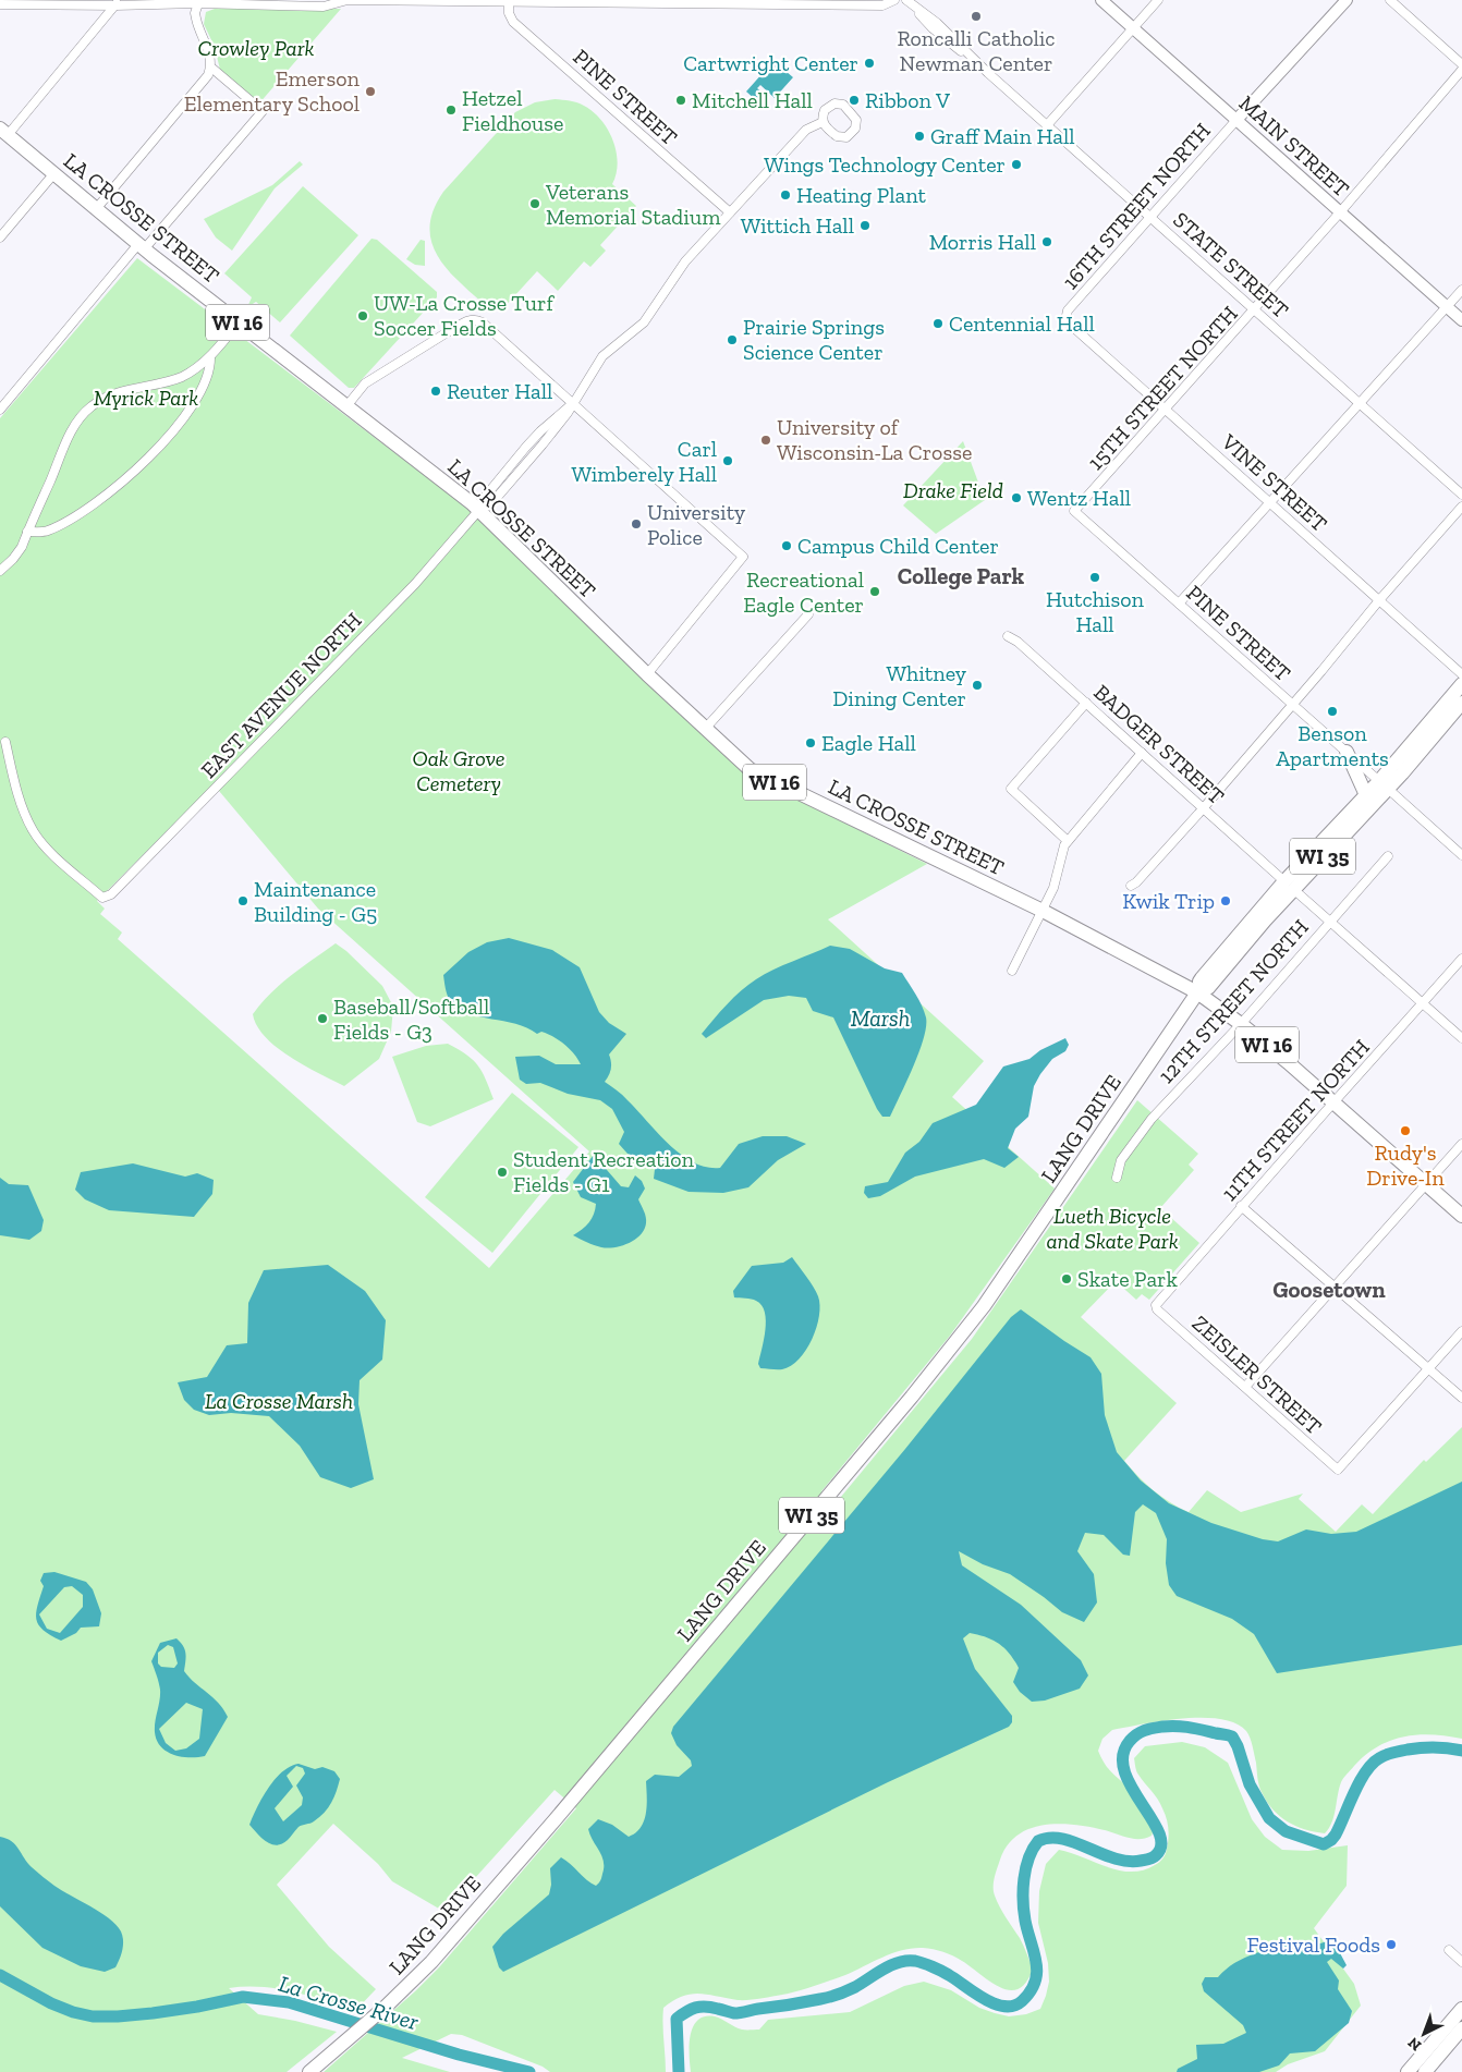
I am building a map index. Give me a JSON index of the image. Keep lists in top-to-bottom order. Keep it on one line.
{"streets":{"main road":["LA CROSSE STREET","WI 16","WI 35","LANG DRIVE"],"street":["PINE STREET","MAIN STREET","16TH STREET NORTH","STATE STREET","15TH STREET NORTH","VINE STREET","EAST AVENUE NORTH","BADGER STREET","12TH STREET NORTH","11TH STREET NORTH","ZEISLER STREET"]},"crossings":[["PINE STREET","15TH STREET NORTH"],["PINE STREET","EAST AVENUE NORTH"],["PINE STREET","WI 35"],["MAIN STREET","16TH STREET NORTH"],["MAIN STREET","15TH STREET NORTH"],["16TH STREET NORTH","STATE STREET"],["16TH STREET NORTH","VINE STREET"],["LA CROSSE STREET","WI 16"],["LA CROSSE STREET","EAST AVENUE NORTH"],["STATE STREET","15TH STREET NORTH"],["WI 16","WI 35"],["WI 16","12TH STREET NORTH"],["WI 16","11TH STREET NORTH"],["WI 16","LANG DRIVE"],["15TH STREET NORTH","VINE STREET"],["BADGER STREET","WI 35"],["BADGER STREET","12TH STREET NORTH"],["BADGER STREET","11TH STREET NORTH"],["WI 35","LANG DRIVE"],["11TH STREET NORTH","ZEISLER STREET"]],"districts":["College Park","Goosetown"],"water":["Marsh","La Crosse River"],"parks":["Crowley Park","Myrick Park","Drake Field","Oak Grove Cemetery","Lueth Bicycle and Skate Park","La Crosse Marsh"],"places":["Roncalli Catholic Newman Center","Cartwright Center","Emerson Elementary School","Mitchell Hall","Ribbon V","Hetzel Fieldhouse","Graff Main Hall","Wings Technology Center","Heating Plant","Veterans Memorial Stadium","Wittich Hall","Morris Hall","UW-La Crosse Turf Soccer Fields","Centennial Hall","Prairie Springs Science Center","Reuter Hall","University of Wisconsin-La Crosse","Carl Wimberely Hall","Wentz Hall","University Police","Campus Child Center","Hutchison Hall","Recreational Eagle Center","Whitney Dining Center","Benson Apartments","Eagle Hall","Maintenance Building - G5","Kwik Trip","Baseball/Softball Fields - G3","Rudy's Drive-In","Student Recreation Fields - G1","Skate Park","Festival Foods"],"north":"bottom left"}
